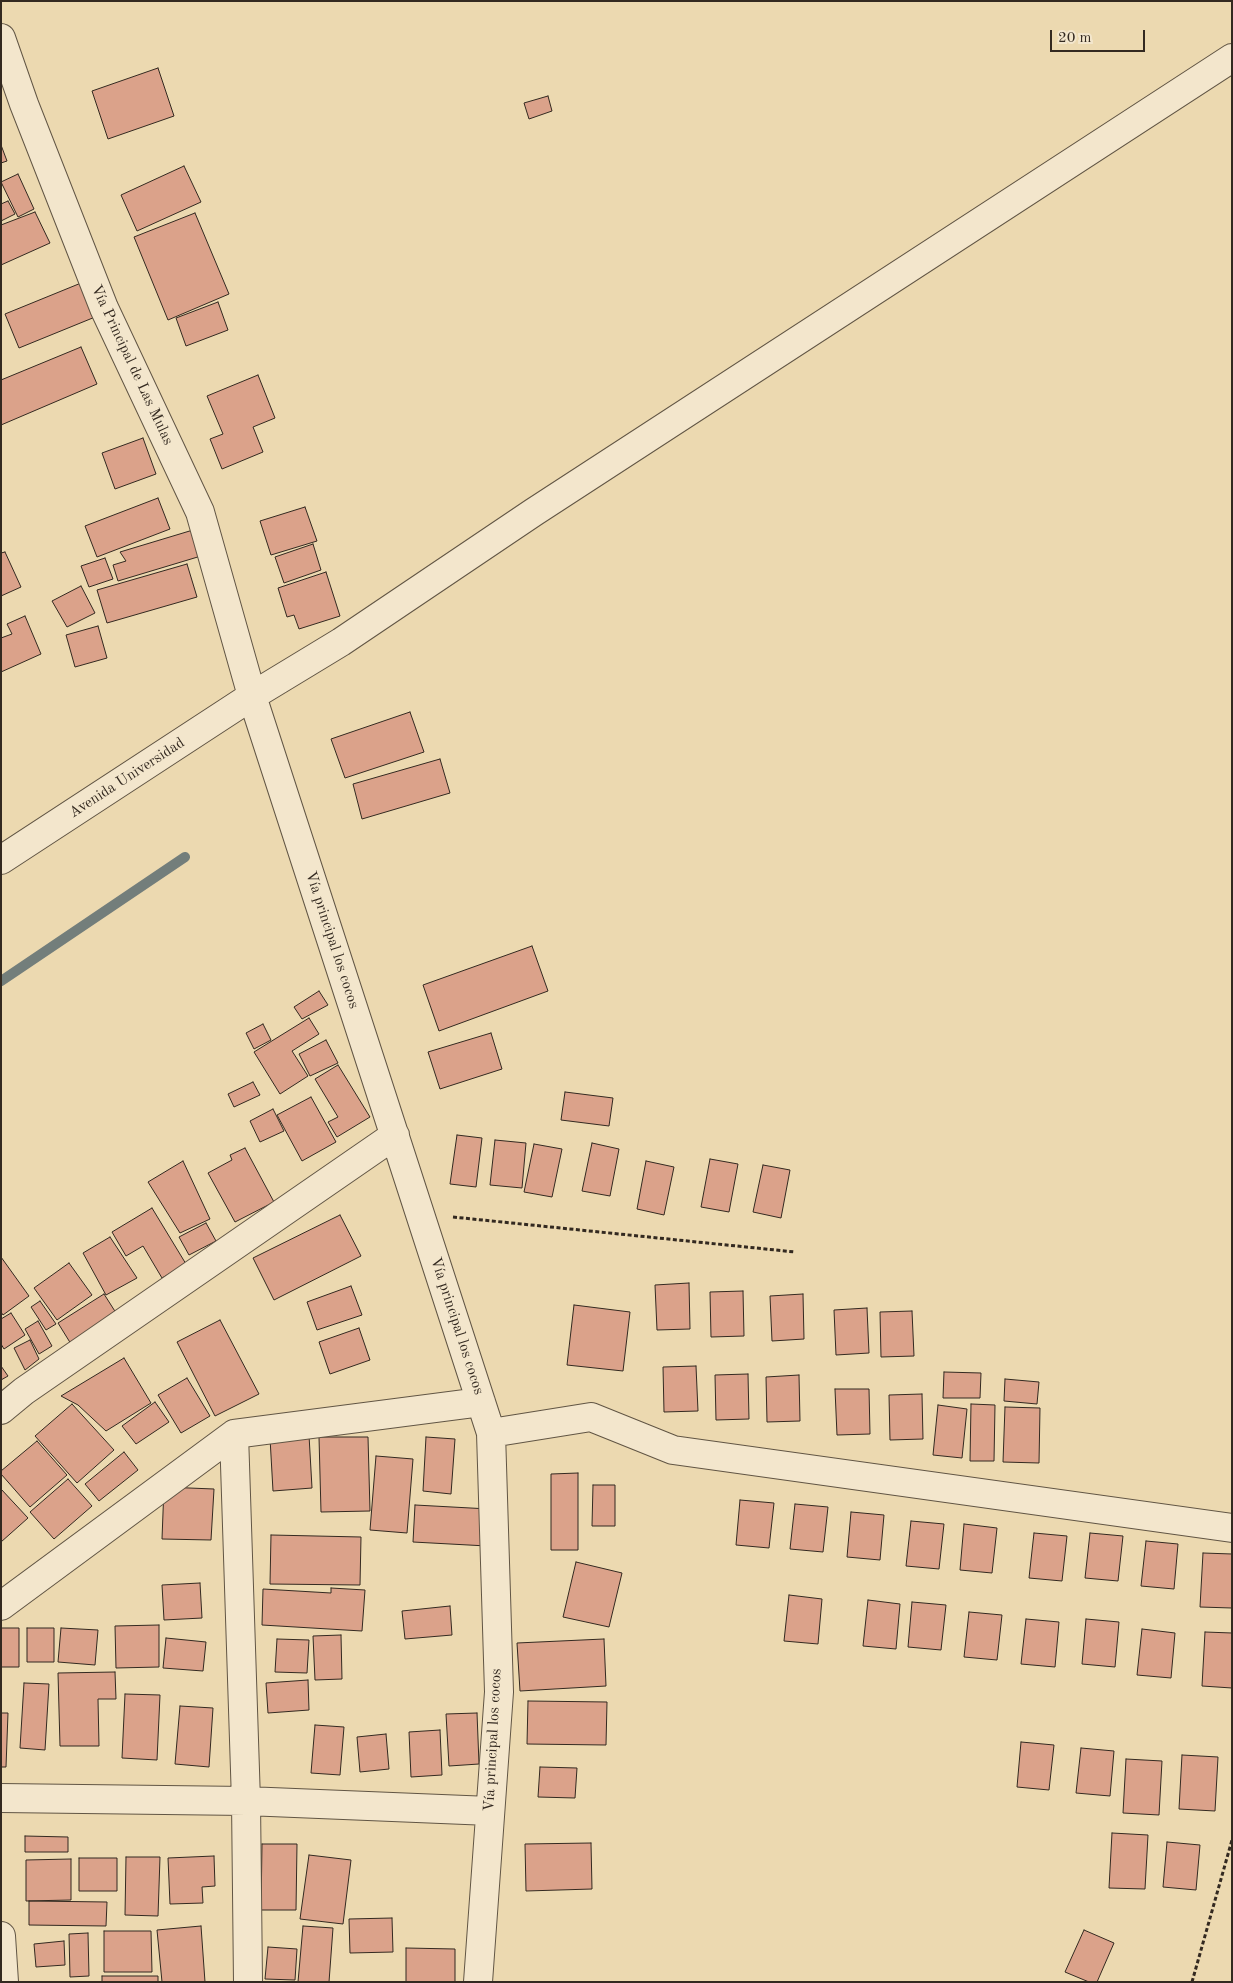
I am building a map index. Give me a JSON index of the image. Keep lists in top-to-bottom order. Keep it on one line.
{"streets":{"street":["Vía Principal de Las Mulas","Avenida Universidad","Vía principal los cocos"]},"crossings":[["Vía Principal de Las Mulas","Avenida Universidad"],["Vía Principal de Las Mulas","Vía principal los cocos"],["Avenida Universidad","Vía principal los cocos"]],"scale_bar":"20 m"}
